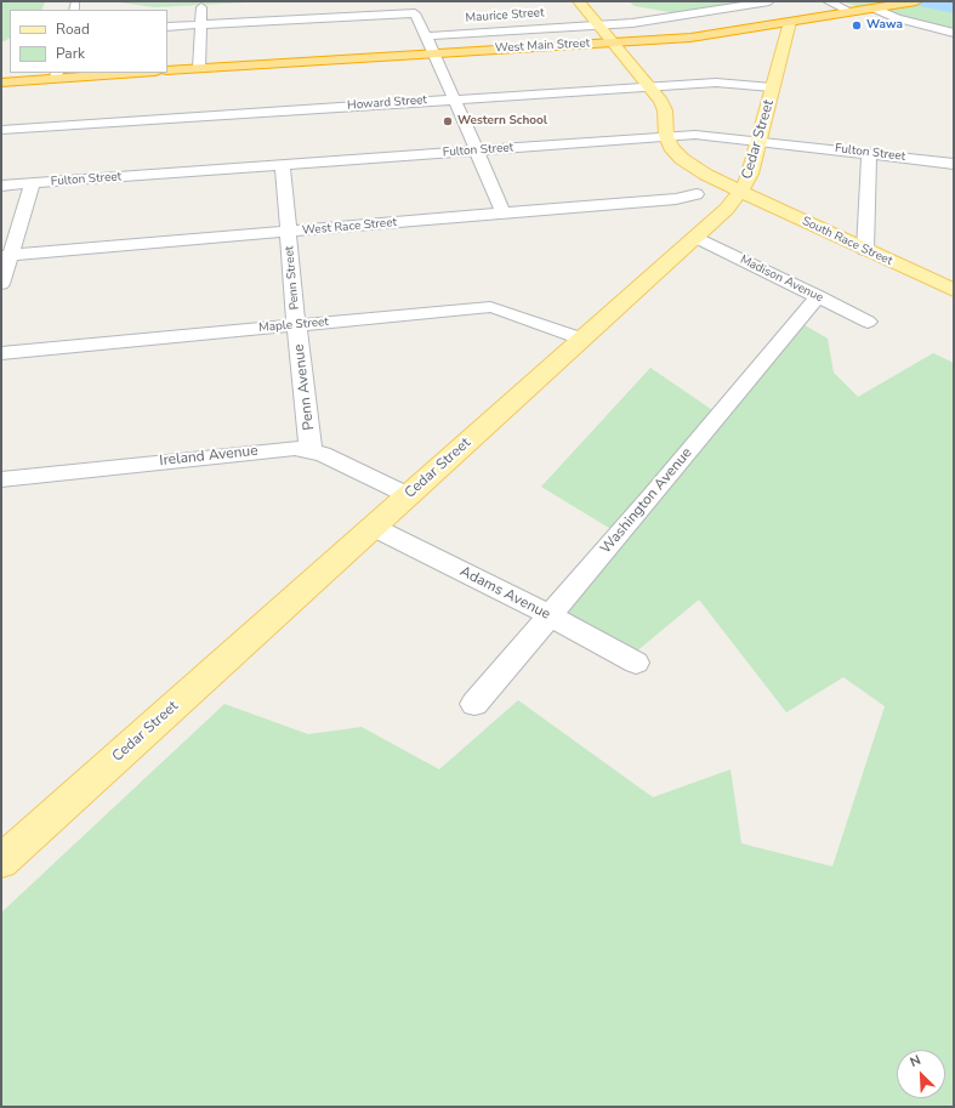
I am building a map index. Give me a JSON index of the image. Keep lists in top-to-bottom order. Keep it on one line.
{"streets":{"highway":["West Main Street"],"main road":["Cedar Street","South Race Street"],"street":["Maurice Street","Howard Street","Fulton Street","West Race Street","Penn Street","Madison Avenue","Maple Street","Penn Avenue","Ireland Avenue","Washington Avenue","Adams Avenue"]},"crossings":[["West Main Street","Cedar Street"],["Howard Street","Cedar Street"],["Cedar Street","Fulton Street"],["Cedar Street","South Race Street"],["Cedar Street","Madison Avenue"],["Cedar Street","Maple Street"],["Cedar Street","Ireland Avenue"],["Cedar Street","Adams Avenue"],["Fulton Street","South Race Street"],["West Race Street","Penn Street"],["Penn Street","Maple Street"],["Penn Street","Penn Avenue"],["Madison Avenue","Washington Avenue"],["Maple Street","Penn Avenue"],["Penn Avenue","Ireland Avenue"],["Washington Avenue","Adams Avenue"]],"places":["Wawa","Western School"],"legend":["Road","Park"],"north":"top left"}
